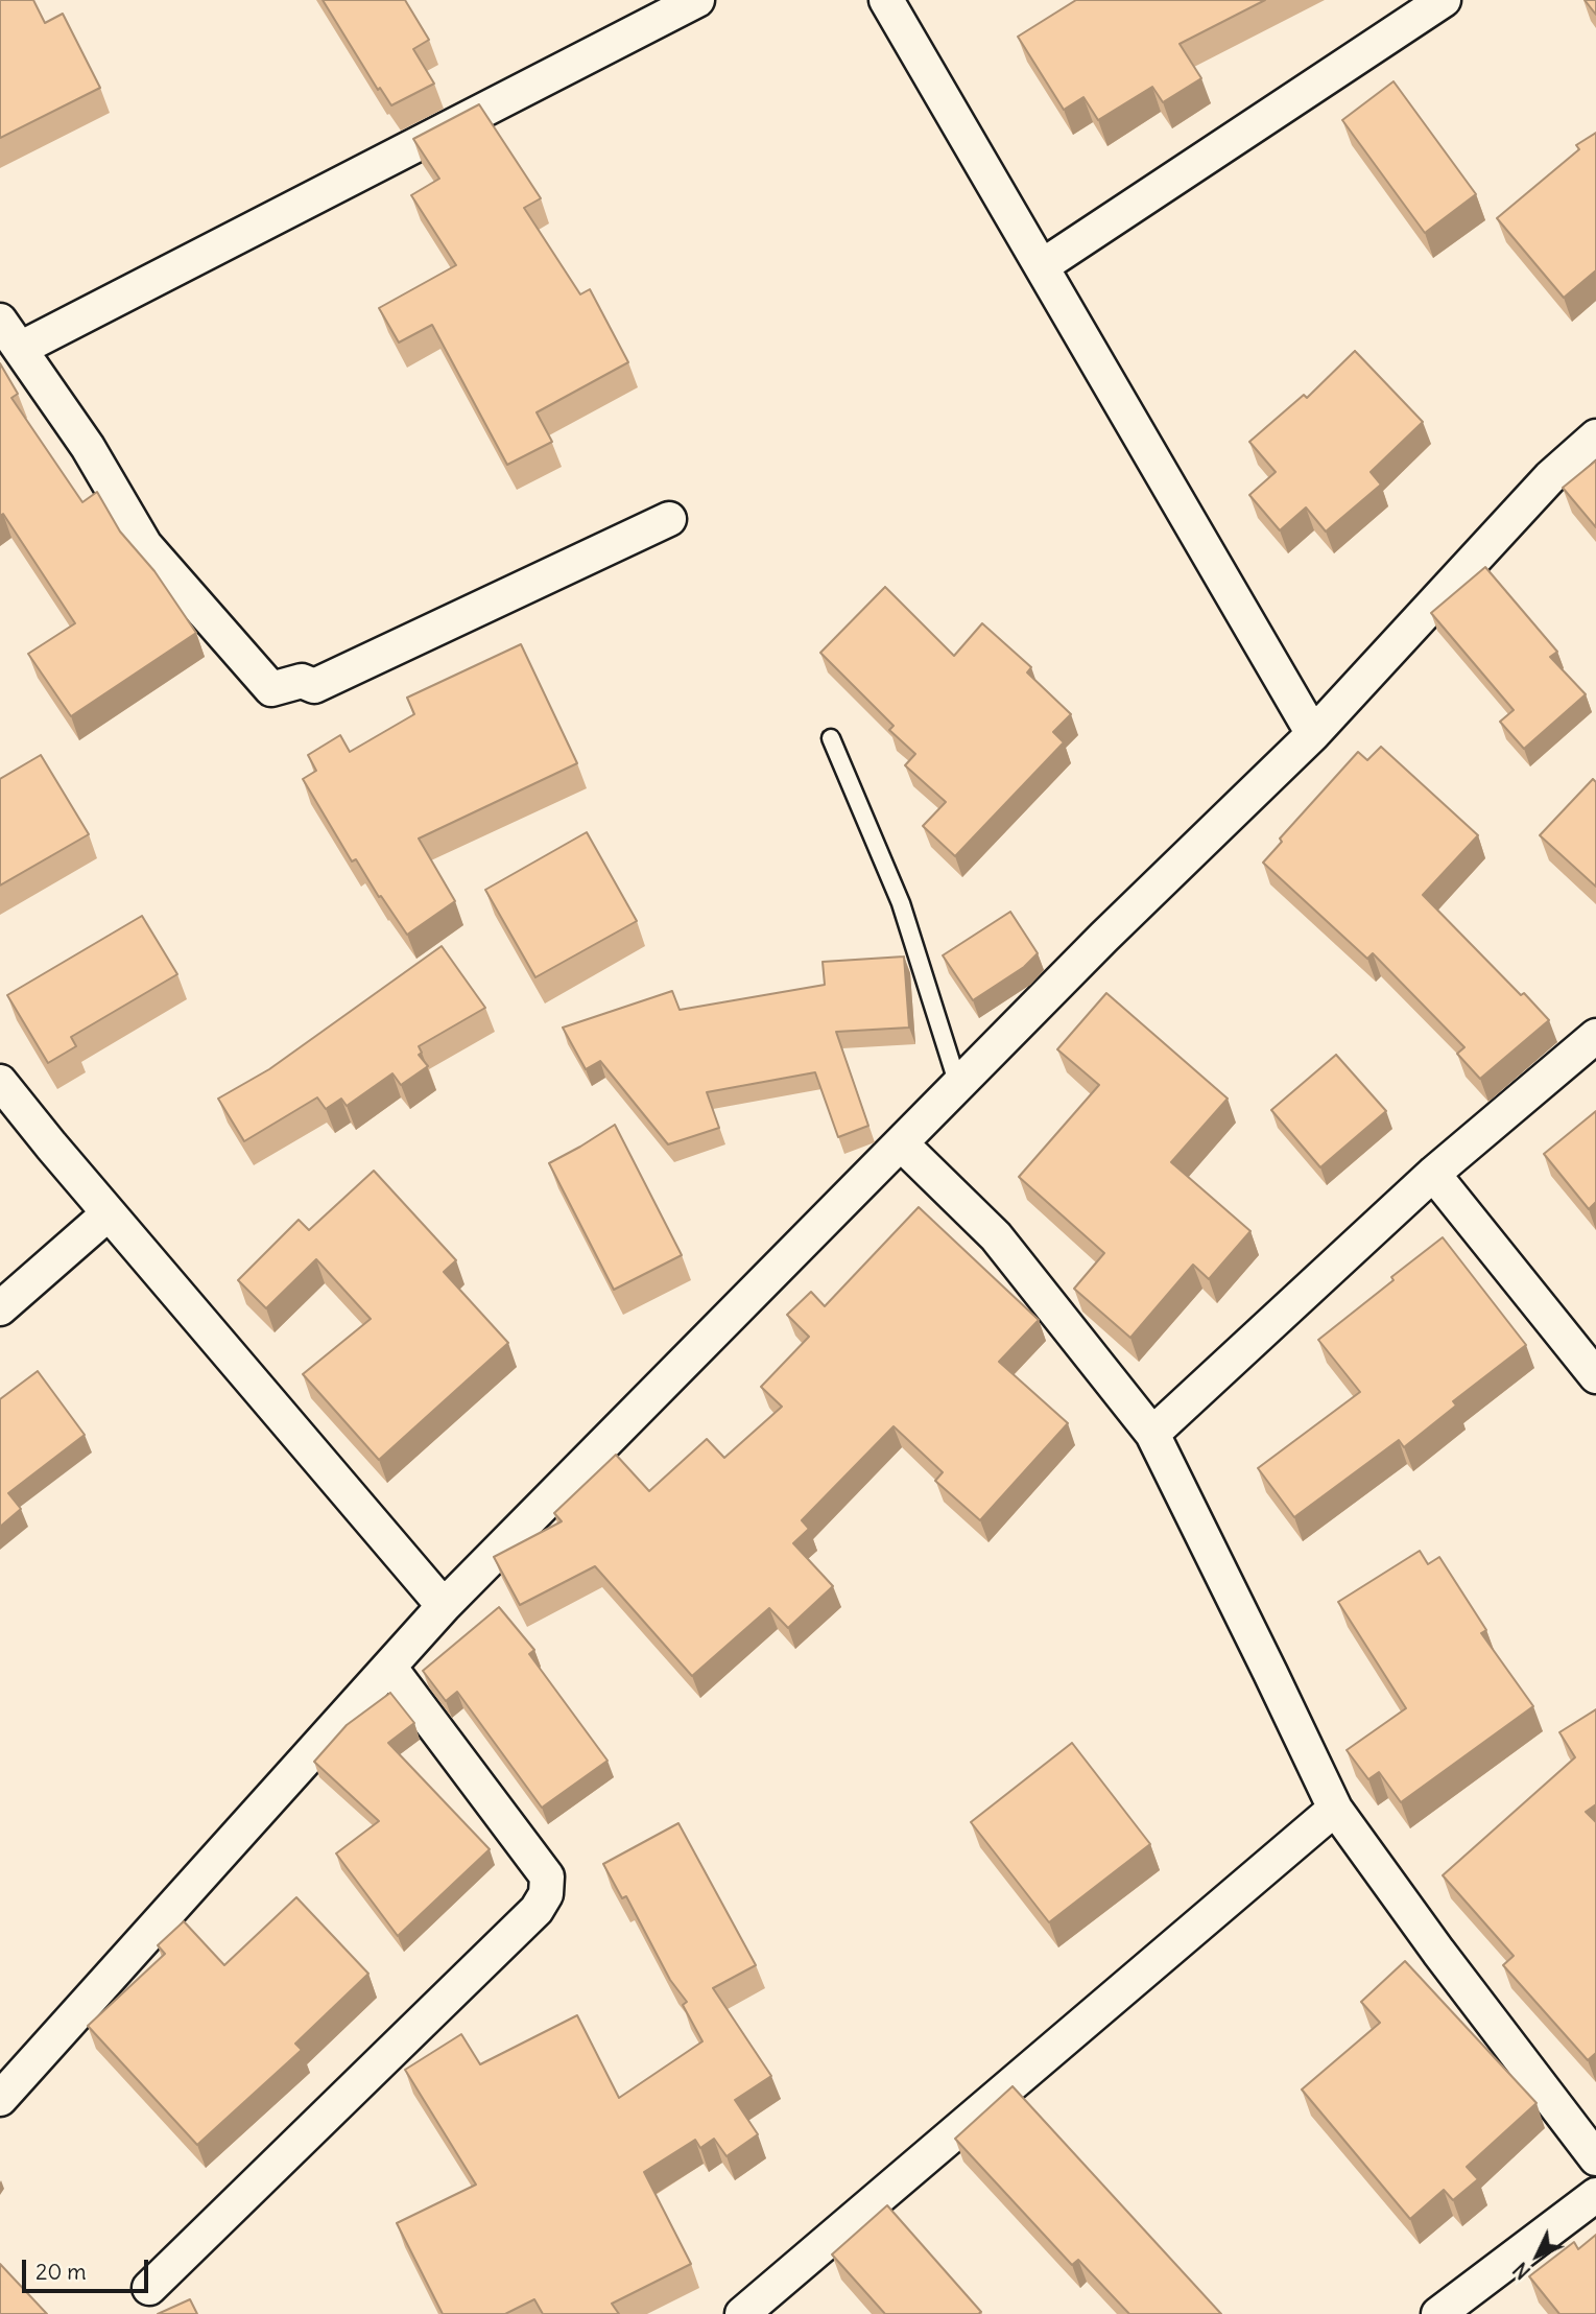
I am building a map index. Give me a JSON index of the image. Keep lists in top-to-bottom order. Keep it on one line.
{"scale_bar":"20 m","north":"bottom left"}
